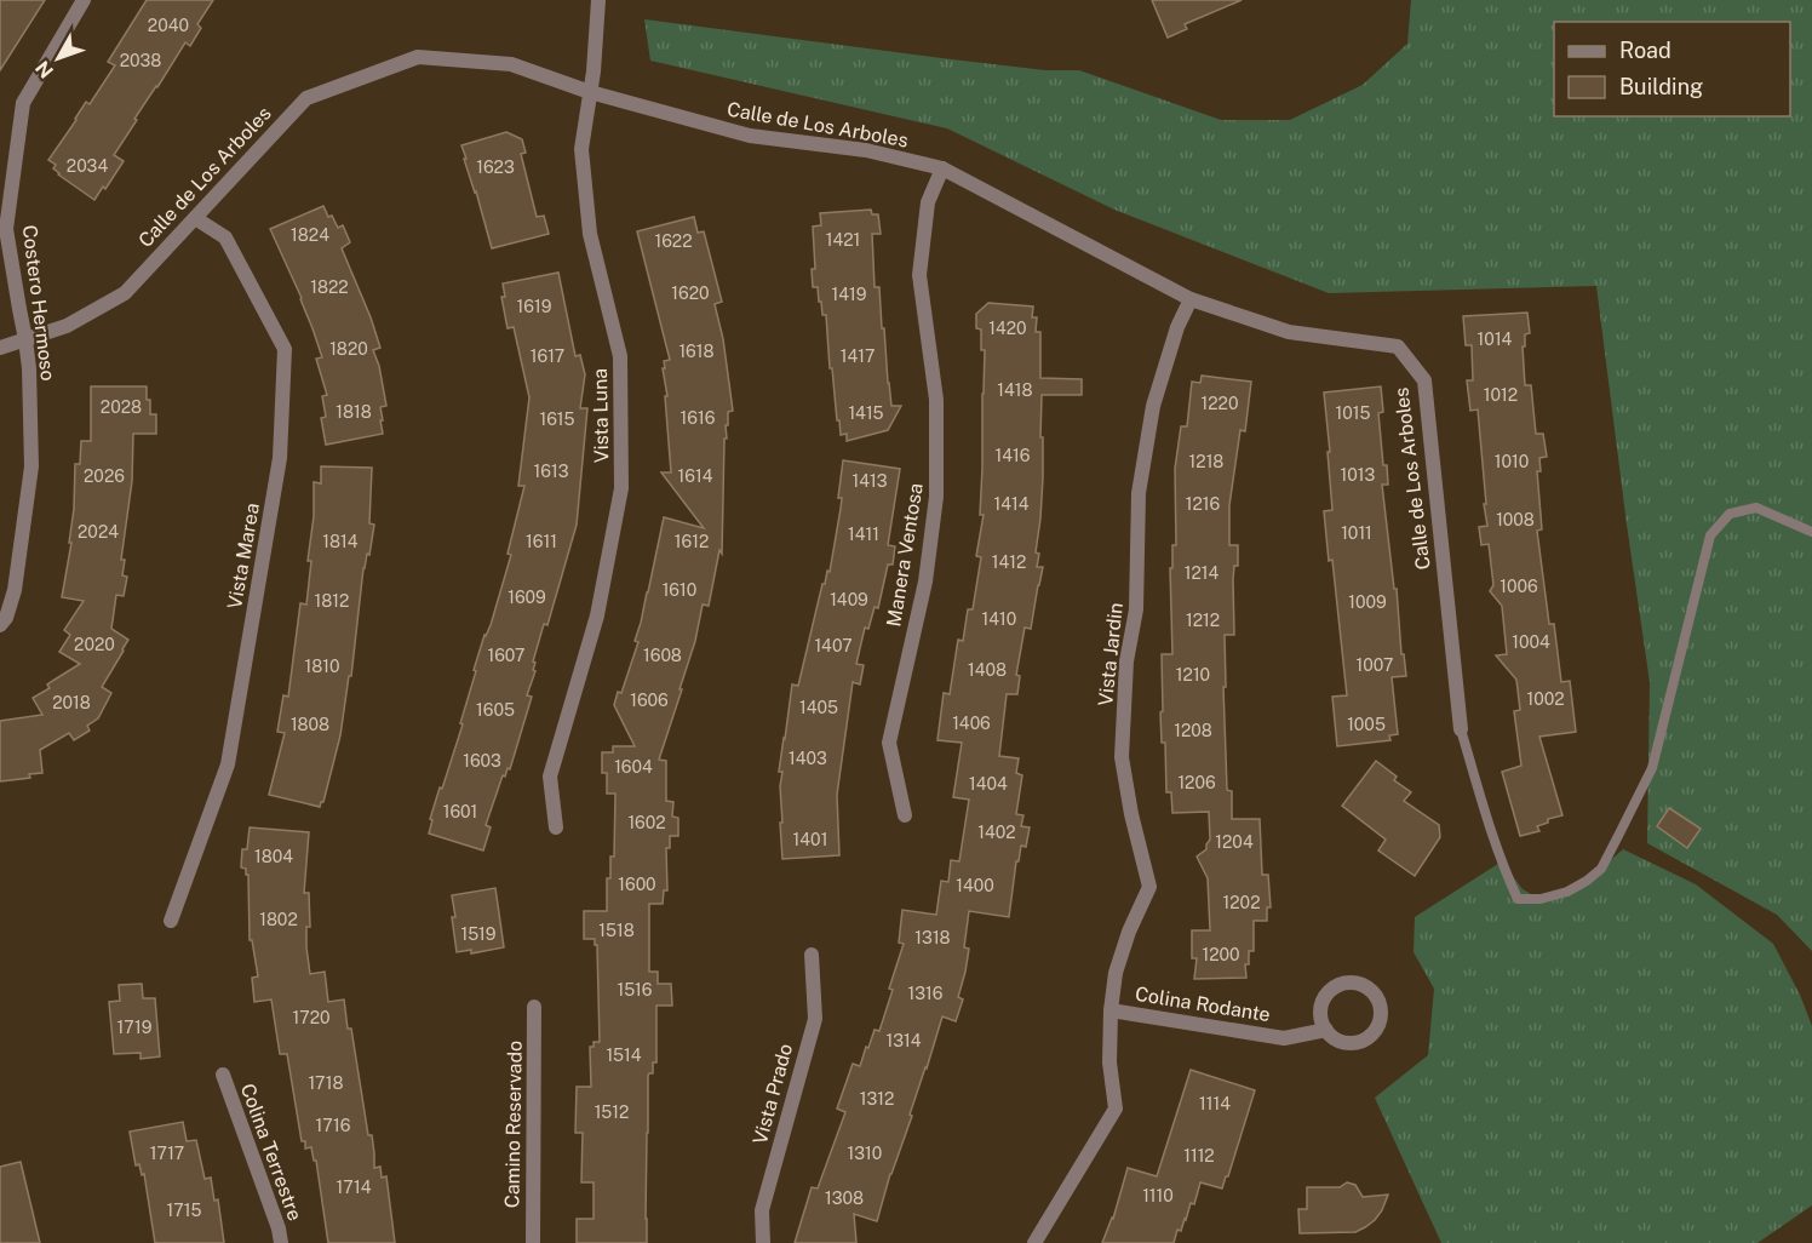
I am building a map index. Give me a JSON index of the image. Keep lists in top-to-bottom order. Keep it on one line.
{"streets":{"street":["Calle de Los Arboles","Costero Hermoso","Vista Luna","Manera Ventosa","Vista Marea","Vista Jardin","Colina Rodante","Vista Prado","Camino Reservado","Colina Terrestre"]},"crossings":[["Calle de Los Arboles","Costero Hermoso"],["Calle de Los Arboles","Vista Luna"],["Calle de Los Arboles","Manera Ventosa"],["Calle de Los Arboles","Vista Marea"],["Calle de Los Arboles","Vista Jardin"],["Vista Jardin","Colina Rodante"]],"house_numbers":["2040","2038","2034","1623","1824","1421","1622","1822","1620","1419","1619","1420","1014","1820","1618","1617","1417","1418","1012","1220","2028","1818","1415","1015","1616","1615","1416","1218","1010","1613","1013","2026","1614","1413","1414","1216","1008","2024","1011","1411","1814","1611","1612","1412","1214","1006","1610","1609","1409","1812","1009","1410","1212","1004","2020","1407","1607","1608","1007","1810","1408","1210","1002","1606","2018","1405","1605","1406","1808","1005","1208","1403","1603","1604","1206","1404","1601","1602","1402","1401","1204","1804","1600","1400","1202","1802","1518","1519","1318","1200","1516","1316","1720","1719","1314","1514","1718","1312","1114","1512","1716","1717","1310","1112","1714","1110","1308","1715"],"legend":["Road","Building"],"north":"bottom left"}
